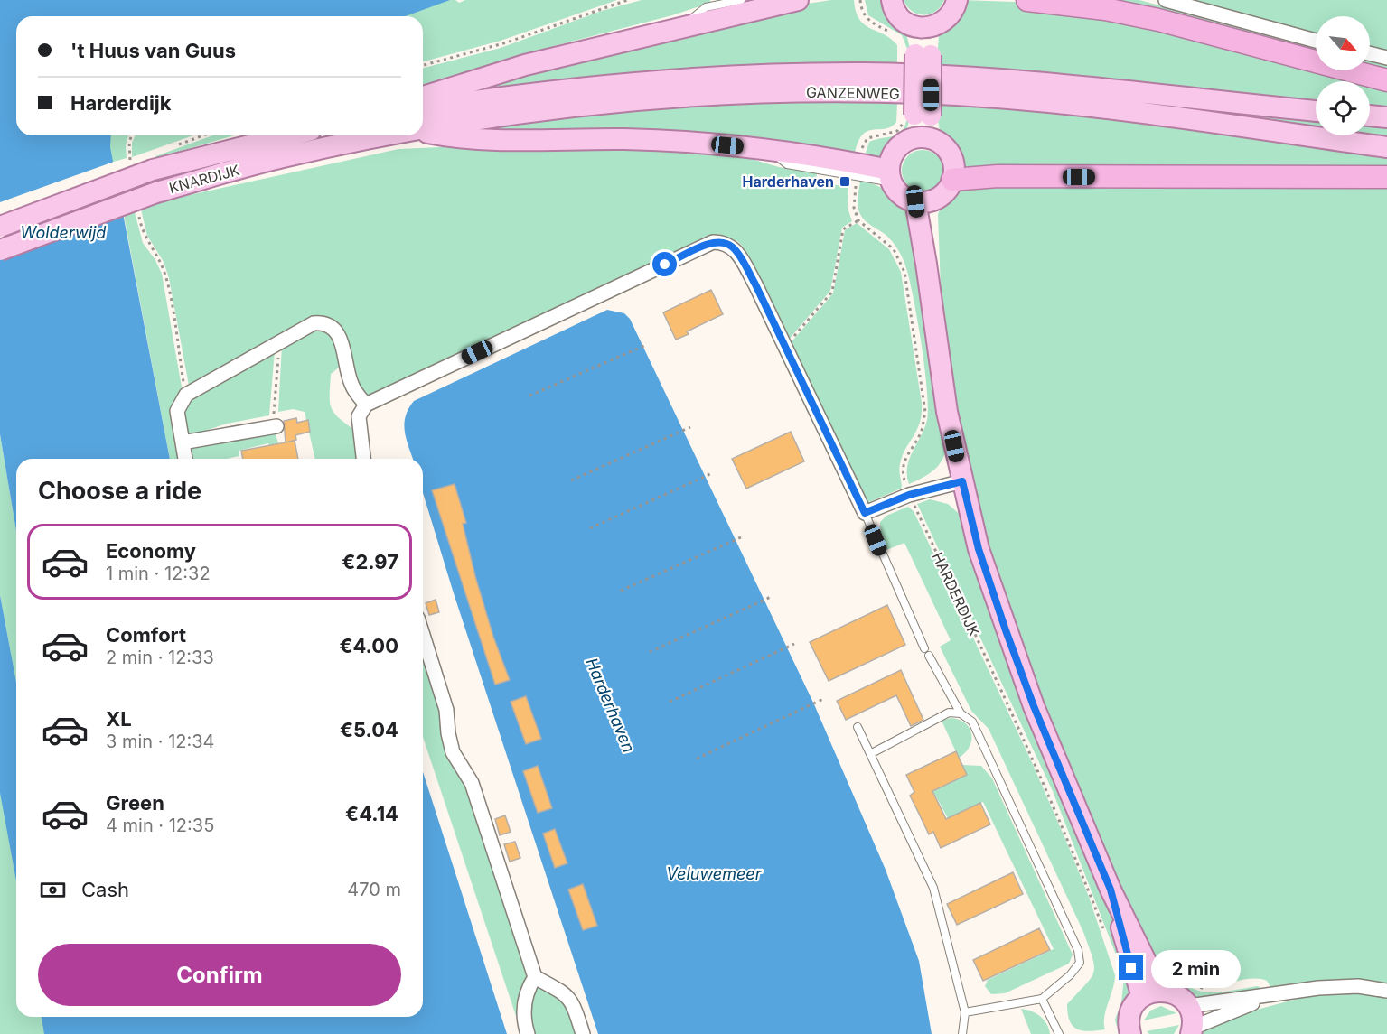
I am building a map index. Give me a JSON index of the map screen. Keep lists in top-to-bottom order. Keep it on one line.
{"streets":{"main road":["GANZENWEG","KNARDIJK","HARDERDIJK"]},"water":["Wolderwijd","Harderhaven","Veluwemeer"],"places":{"transit":["Harderhaven"]},"north":"bottom right","page":{"banner":["'t Huus van Guus","Harderdijk"],"heading":"Choose a ride","list":[{"name":"Economy","note":"1 min · 12:32","value":"€2.97"},{"name":"Comfort","note":"2 min · 12:33","value":"€4.00"},{"name":"XL","note":"3 min · 12:34","value":"€5.04"},{"name":"Green","note":"4 min · 12:35","value":"€4.14"}],"pay":["Cash","470 m"],"buttons":"Confirm","bubble":"2 min"}}
